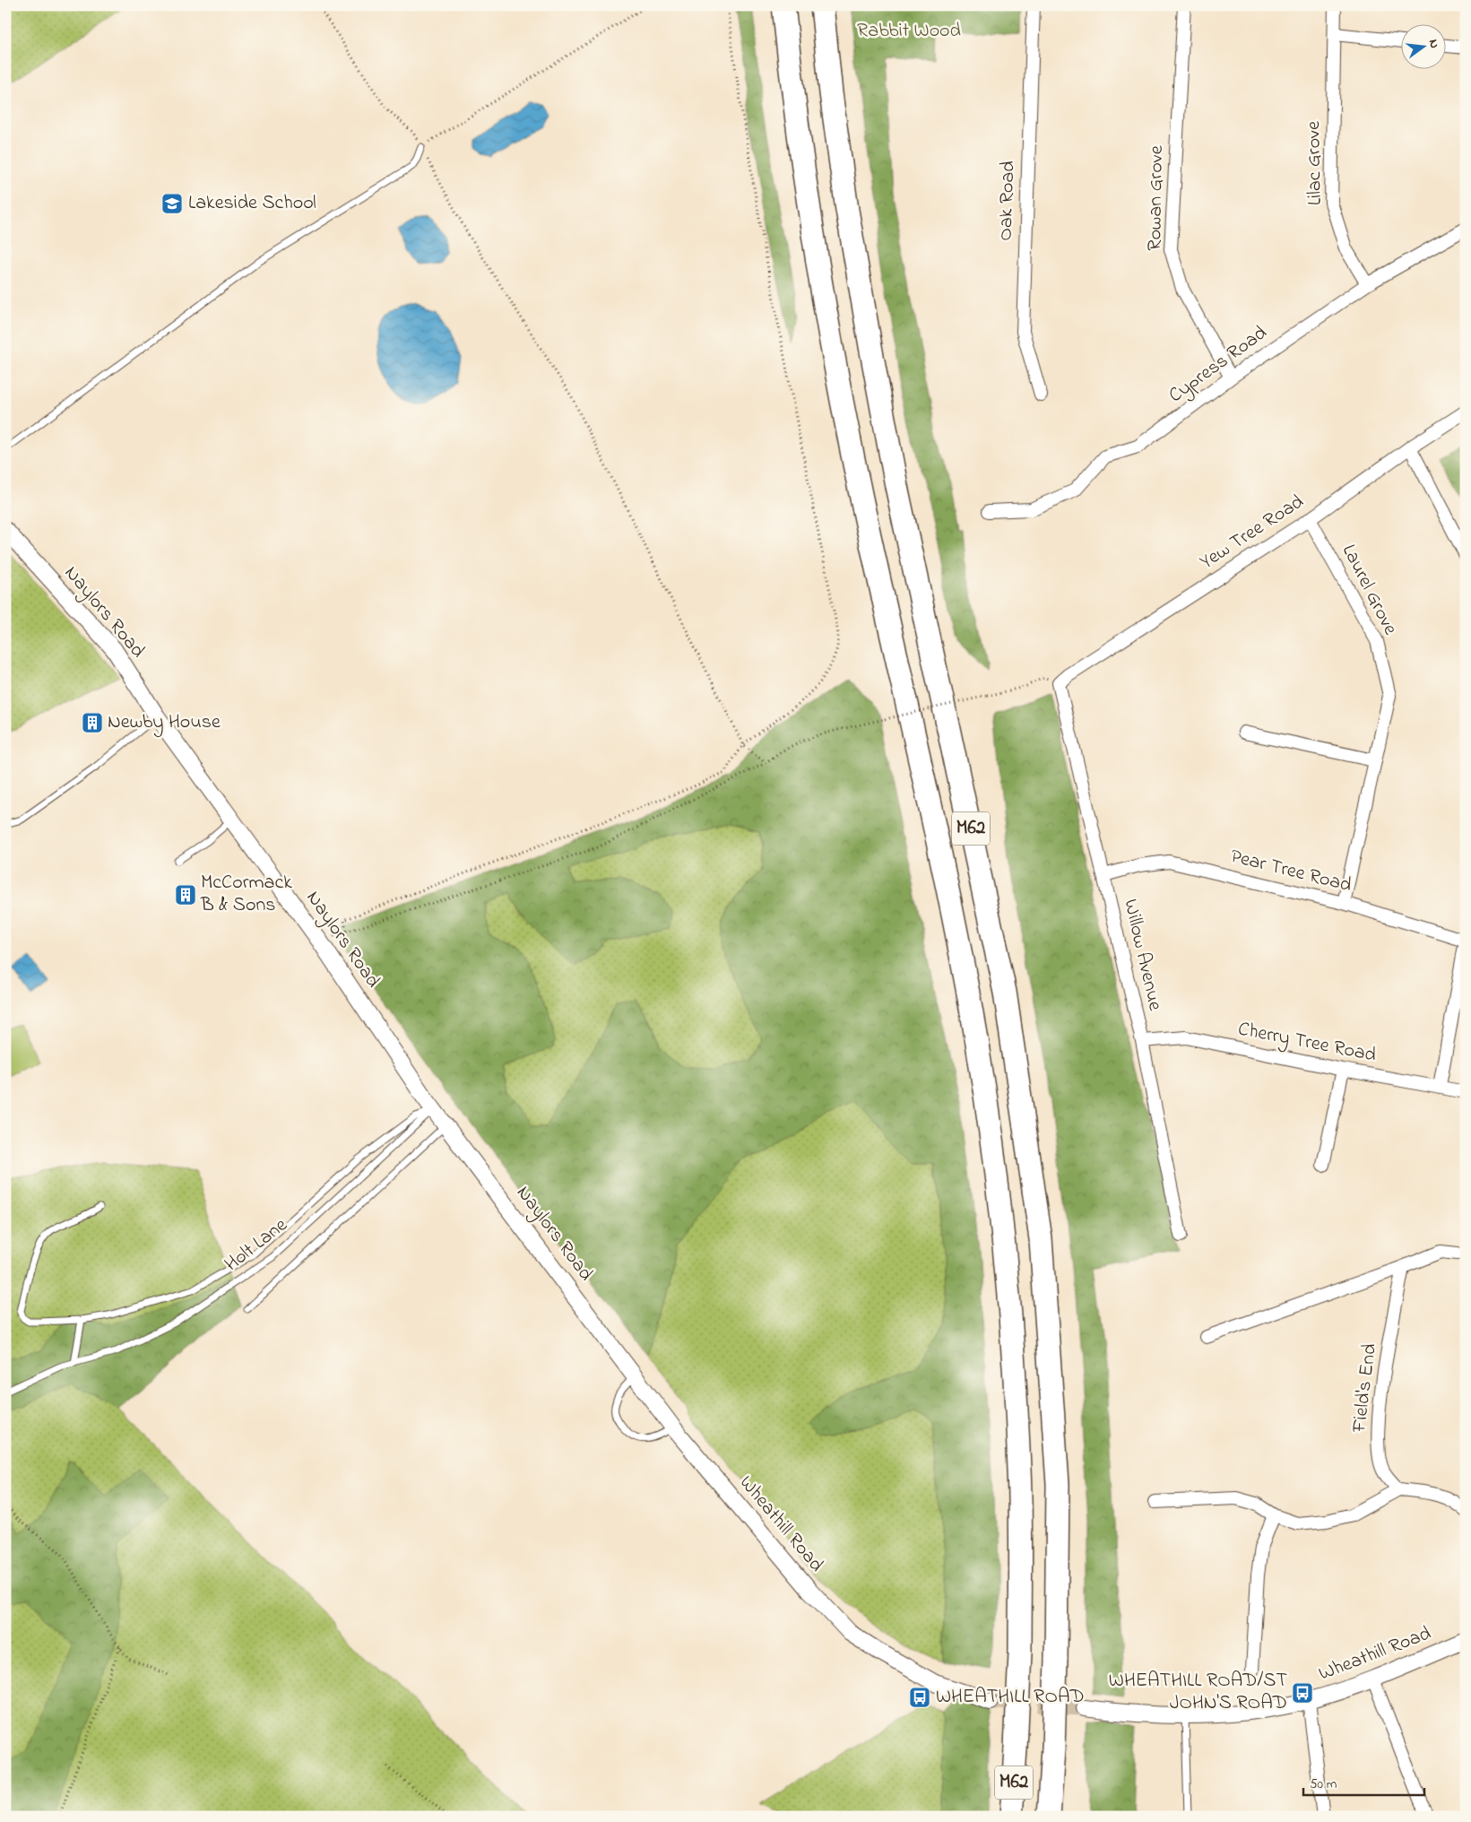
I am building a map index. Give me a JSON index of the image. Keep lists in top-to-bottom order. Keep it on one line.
{"streets":{"highway":["M62"],"street":["Lilac Grove","Rowan Grove","Oak Road","Cypress Road","Yew Tree Road","Laurel Grove","Naylors Road","Pear Tree Road","Willow Avenue","Cherry Tree Road","Field's End","Wheathill Road"],"lane":["Holt Lane"]},"crossings":[["Lilac Grove","Cypress Road"],["Rowan Grove","Cypress Road"],["Yew Tree Road","Laurel Grove"],["Yew Tree Road","Willow Avenue"],["Laurel Grove","Pear Tree Road"],["Naylors Road","Holt Lane"],["Naylors Road","Wheathill Road"],["Pear Tree Road","Willow Avenue"],["Willow Avenue","Cherry Tree Road"]],"parks":["Rabbit Wood"],"places":{"school or university":["Lakeside School"],"building":["Newby House","McCormack B & Sons"],"bus stop":["WHEATHILL ROAD/ST JOHN'S ROAD","WHEATHILL ROAD"]},"scale_bar":"50 m","north":"right"}
